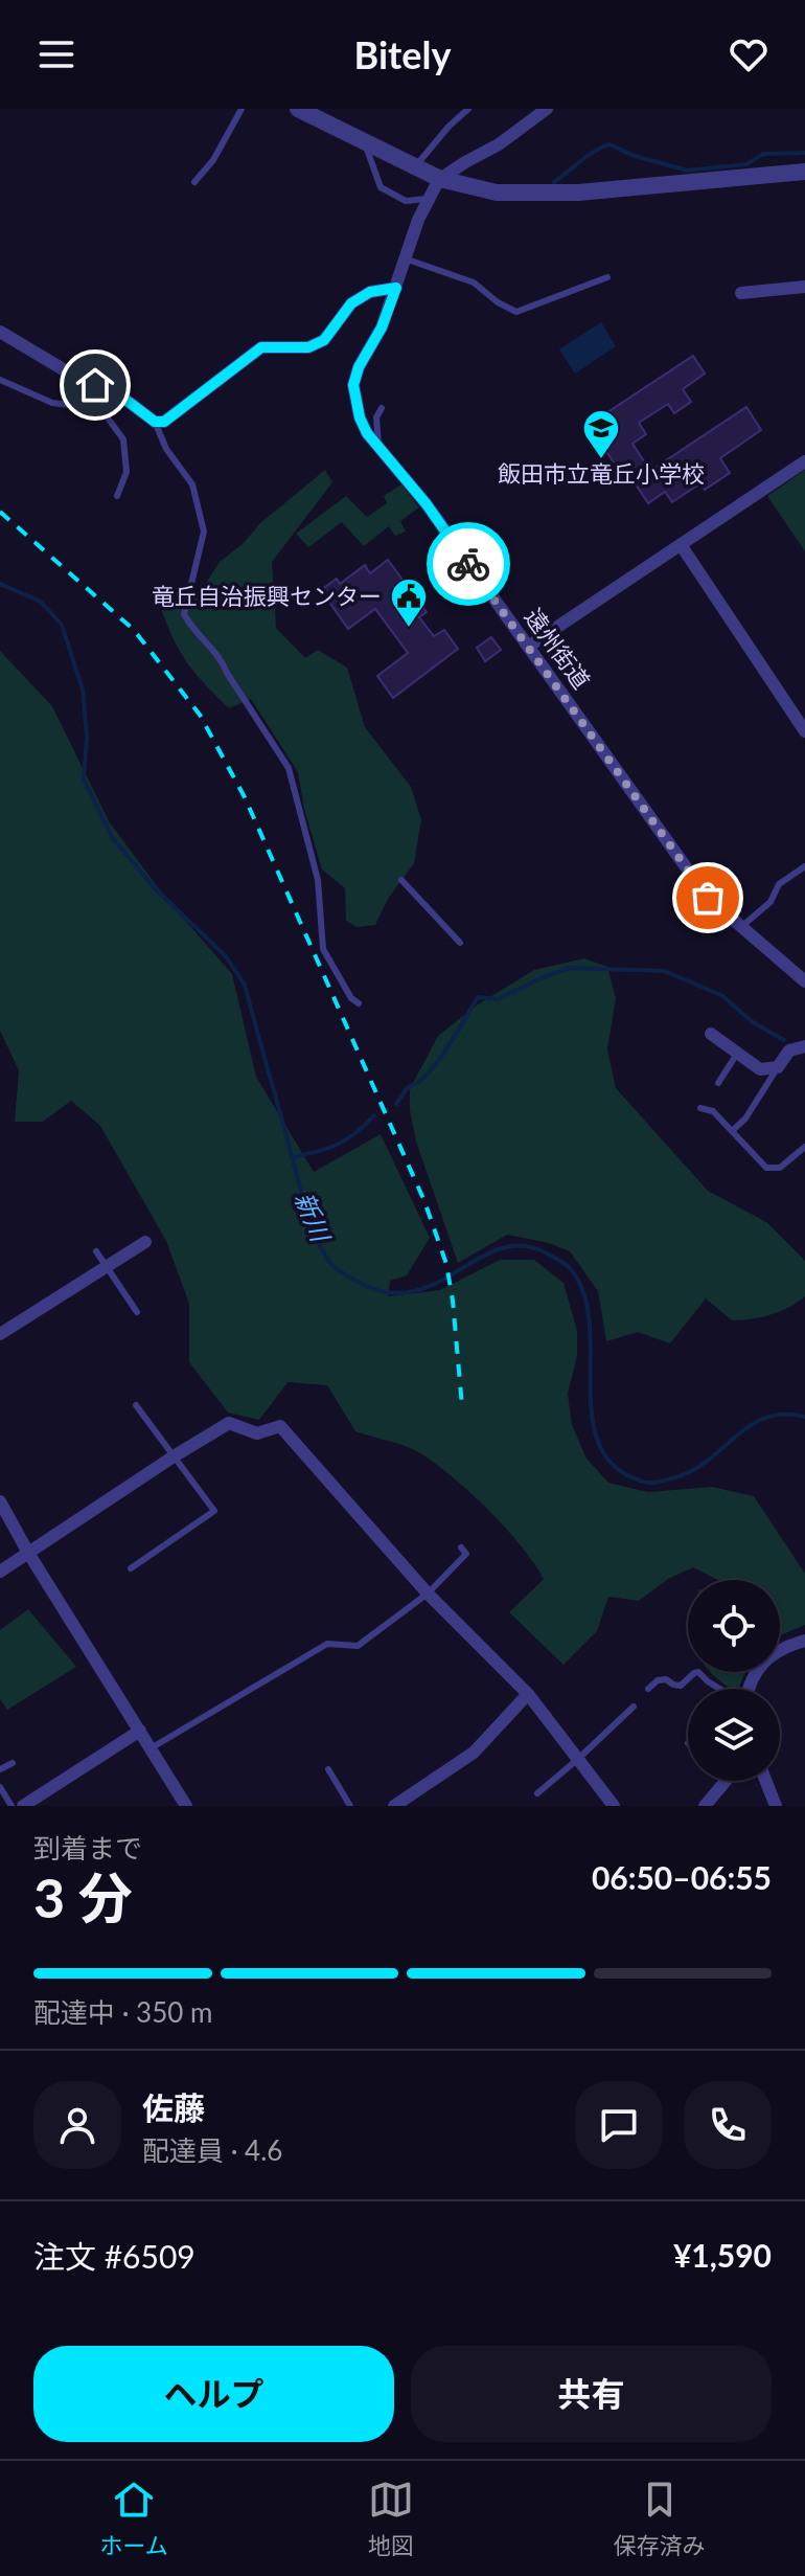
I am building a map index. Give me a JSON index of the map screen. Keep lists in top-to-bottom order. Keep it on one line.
{"streets":{"street":["遠州街道"]},"water":["新川"],"places":{"school or university":["飯田市立竜丘小学校"],"public building":["竜丘自治振興センター"]},"page":{"header":"Bitely","heading":["3 分","到着まで","06:50–06:55"],"panel":["佐藤","配達員 · 4.6","注文 #6509","¥1,590"],"bar":"配達中 · 350 m","buttons":["ヘルプ","共有"],"tabs":["ホーム","地図","保存済み"]}}
